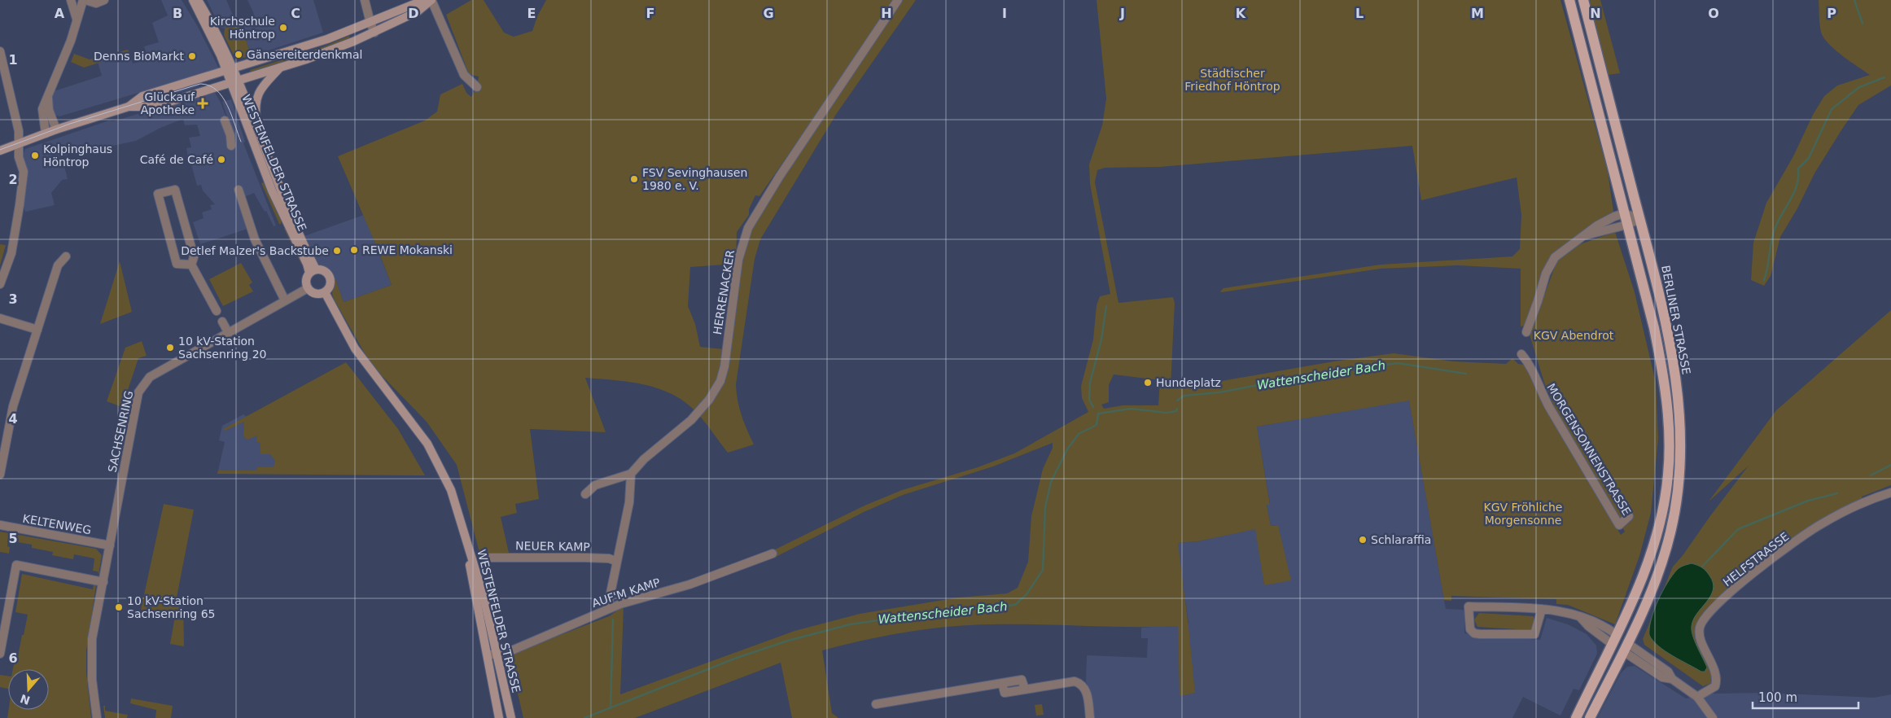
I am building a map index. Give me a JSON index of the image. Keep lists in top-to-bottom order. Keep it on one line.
{"streets":{"main road":["BERLINER STRASSE"],"street":["WESTENFELDER STRASSE","HERRENACKER","SACHSENRING","MORGENSONNENSTRASSE","KELTENWEG","NEUER KAMP","HELFSTRASSE","AUF'M KAMP"]},"crossings":[["WESTENFELDER STRASSE","SACHSENRING"],["WESTENFELDER STRASSE","AUF'M KAMP"],["SACHSENRING","KELTENWEG"]],"water":["Wattenscheider Bach"],"parks":["Städtischer Friedhof Höntrop","KGV Abendrot","KGV Fröhliche Morgensonne"],"places":{"other":["Kirchschule Höntrop","Gänsereiterdenkmal","Denns BioMarkt","Kolpinghaus Höntrop","Café de Café","FSV Sevinghausen 1980 e. V.","REWE Mokanski","Detlef Malzer's Backstube","10 kV-Station Sachsenring 20","Hundeplatz","Schlaraffia","10 kV-Station Sachsenring 65"],"health":["Glückauf Apotheke"]},"scale_bar":"100 m","north":"bottom","grid":{"columns":["A","B","C","D","E","F","G","H","I","J","K","L","M","N","O","P"],"rows":["1","2","3","4","5","6"]}}
